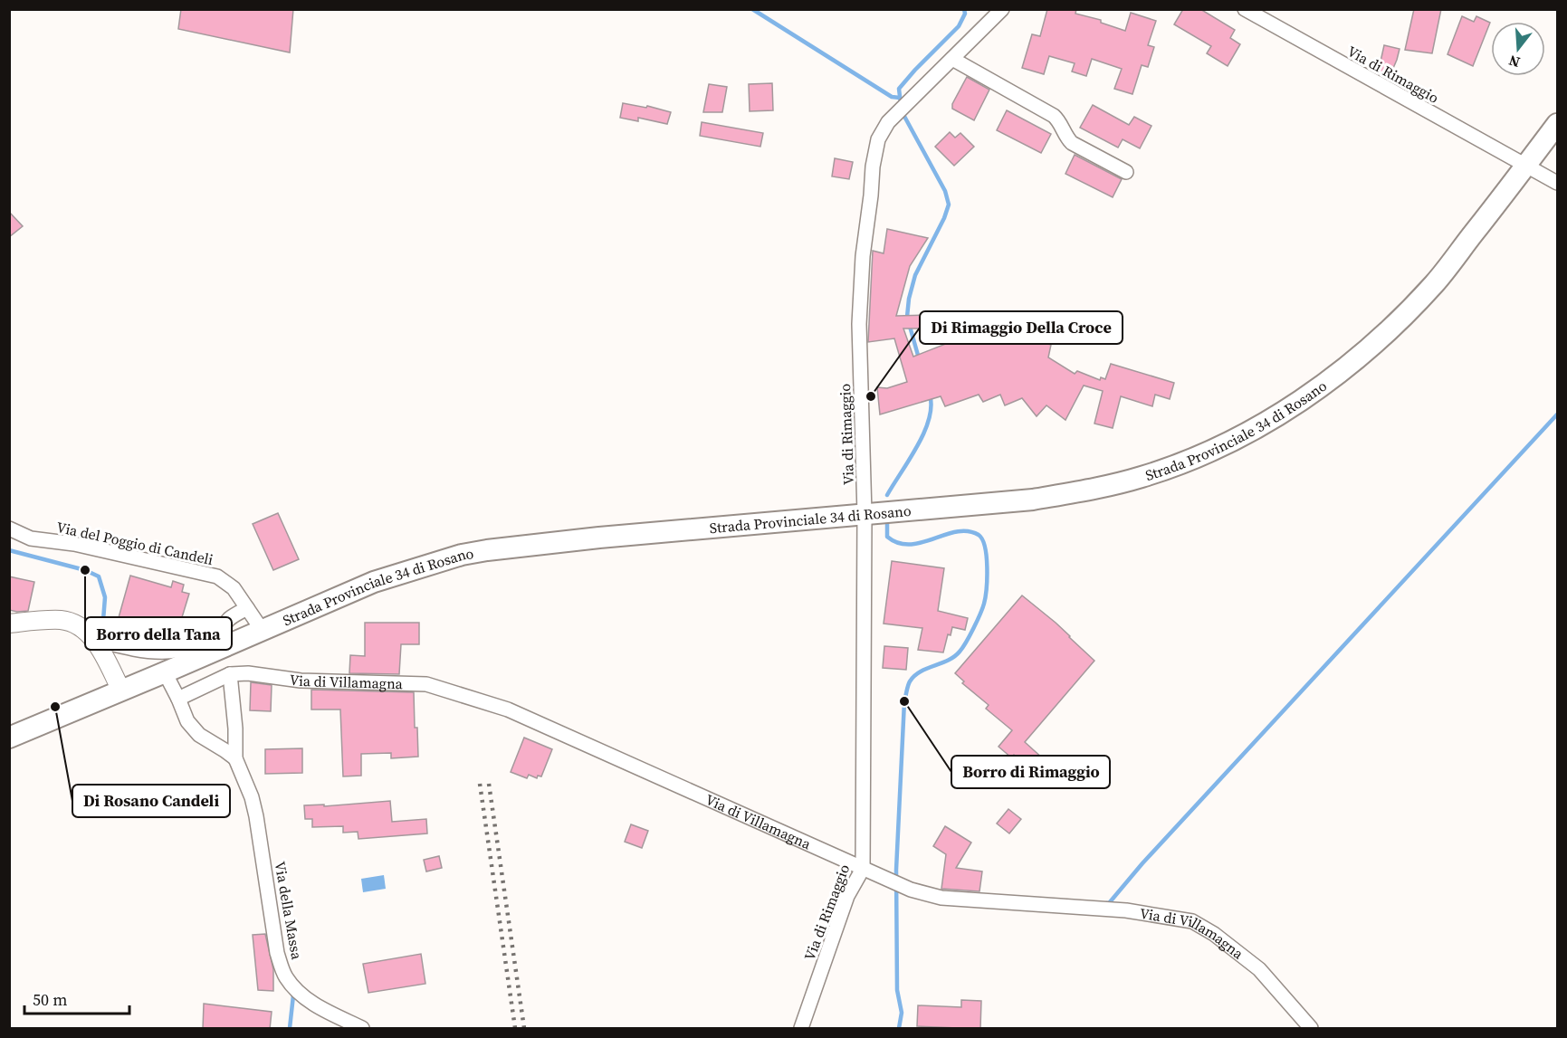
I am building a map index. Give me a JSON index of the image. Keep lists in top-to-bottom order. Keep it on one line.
{"streets":{"main road":["Strada Provinciale 34 di Rosano"],"street":["Via di Rimaggio","Via del Poggio di Candeli","Via di Villamagna","Via della Massa"]},"crossings":[["Via di Rimaggio","Strada Provinciale 34 di Rosano"],["Via di Rimaggio","Via di Villamagna"],["Strada Provinciale 34 di Rosano","Via del Poggio di Candeli"],["Via di Villamagna","Via della Massa"]],"places":["Di Rimaggio Della Croce","Borro della Tana","Borro di Rimaggio","Di Rosano Candeli"],"scale_bar":"50 m","north":"bottom"}
